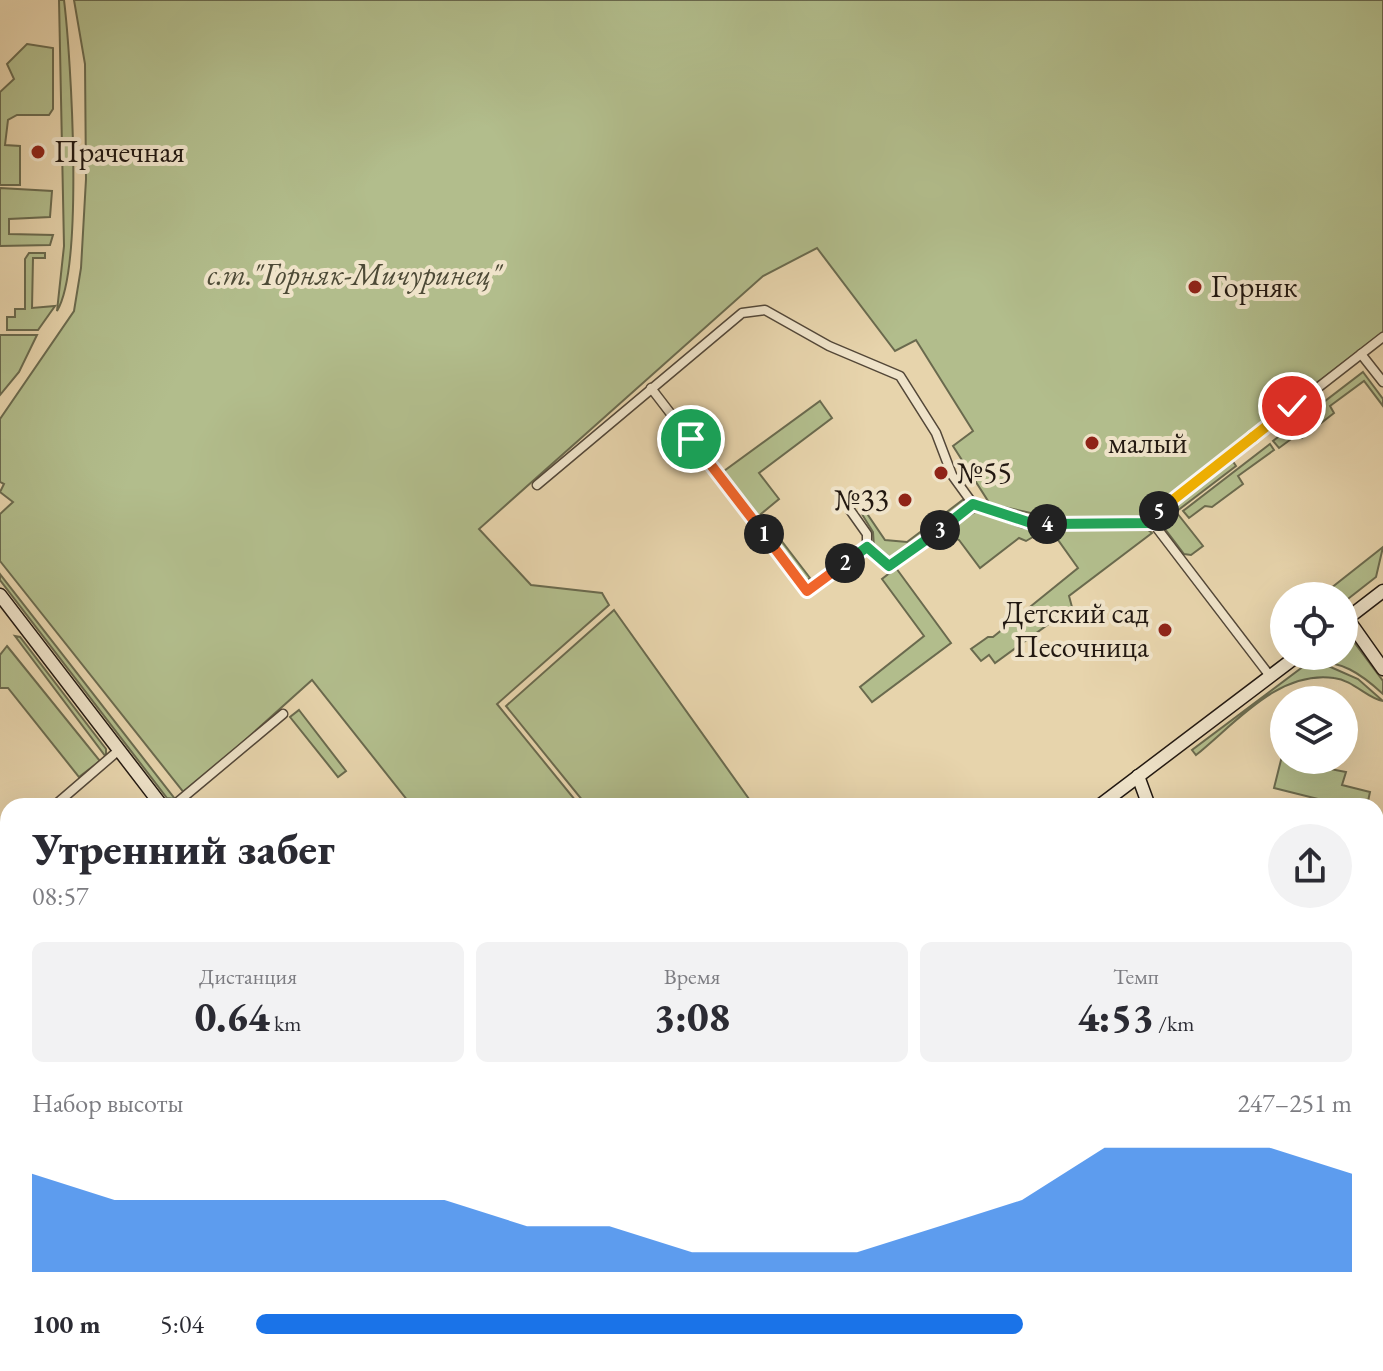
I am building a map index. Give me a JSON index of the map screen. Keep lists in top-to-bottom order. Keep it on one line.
{"parks":["с.т.\"Горняк-Мичуринец\""],"places":["Прачечная","Горняк","малый","№55","№33","Детский сад Песочница"],"page":{"pins":["5","4","3","1","2"],"heading":["Утренний забег","08:57"],"stats":[["Дистанция","0.64 km"],["Время","3:08"],["Темп","4:53 /km"]],"chart":["Набор высоты","247–251 m"],"list":[{"name":"100 m","note":"5:04"}]}}
